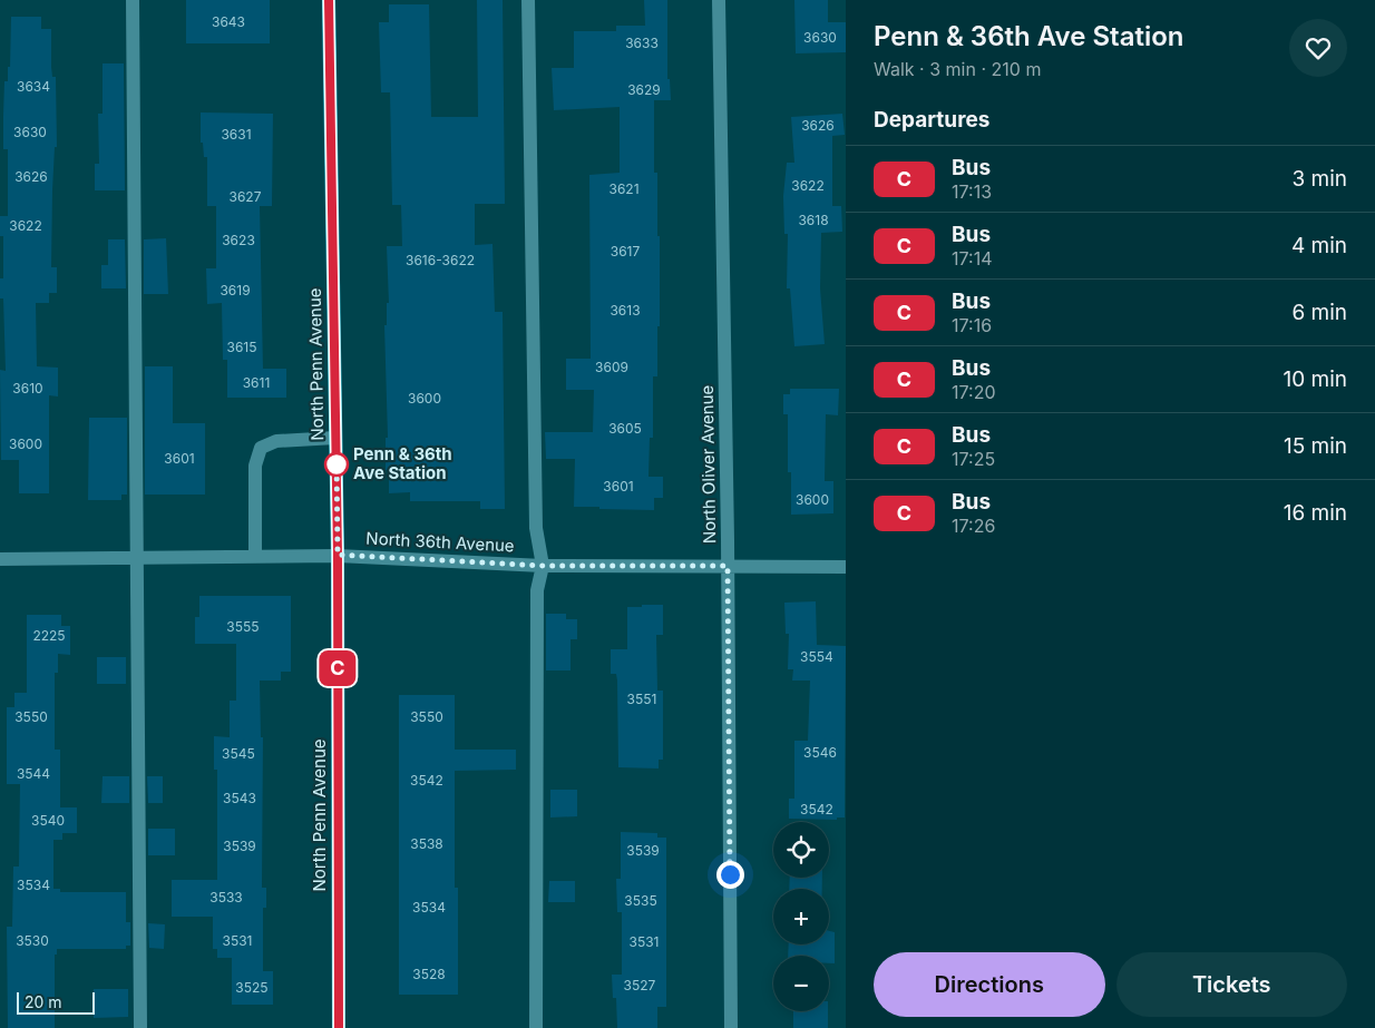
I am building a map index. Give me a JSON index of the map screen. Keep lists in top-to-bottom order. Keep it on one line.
{"streets":{"main road":["North Penn Avenue"],"street":["North Oliver Avenue","North 36th Avenue"]},"crossings":[["North Penn Avenue","North 36th Avenue"],["North Oliver Avenue","North 36th Avenue"]],"places":["Penn & 36th Ave Station"],"lines":["bus line C"],"house_numbers":["3643","3630","3633","3634","3629","3626","3630","3631","3626","3622","3621","3627","3618","3622","3623","3617","3616-3622","3619","3613","3615","3609","3611","3610","3600","3605","3600","3601","3601","3600","3555","2225","3554","3551","3550","3550","3546","3545","3544","3542","3543","3542","3540","3538","3539","3539","3534","3533","3535","3534","3530","3531","3531","3528","3527","3525"],"scale_bar":"20 m","page":{"on_map":"C","heading":[["Penn & 36th Ave Station","Walk · 3 min · 210 m"],"Departures"],"list":[{"mark":"C","name":"Bus","note":"17:13","value":"3 min"},{"mark":"C","name":"Bus","note":"17:14","value":"4 min"},{"mark":"C","name":"Bus","note":"17:16","value":"6 min"},{"mark":"C","name":"Bus","note":"17:20","value":"10 min"},{"mark":"C","name":"Bus","note":"17:25","value":"15 min"},{"mark":"C","name":"Bus","note":"17:26","value":"16 min"}],"map_buttons":["+","−"],"buttons":["Directions","Tickets"],"scale":"20 m"}}
